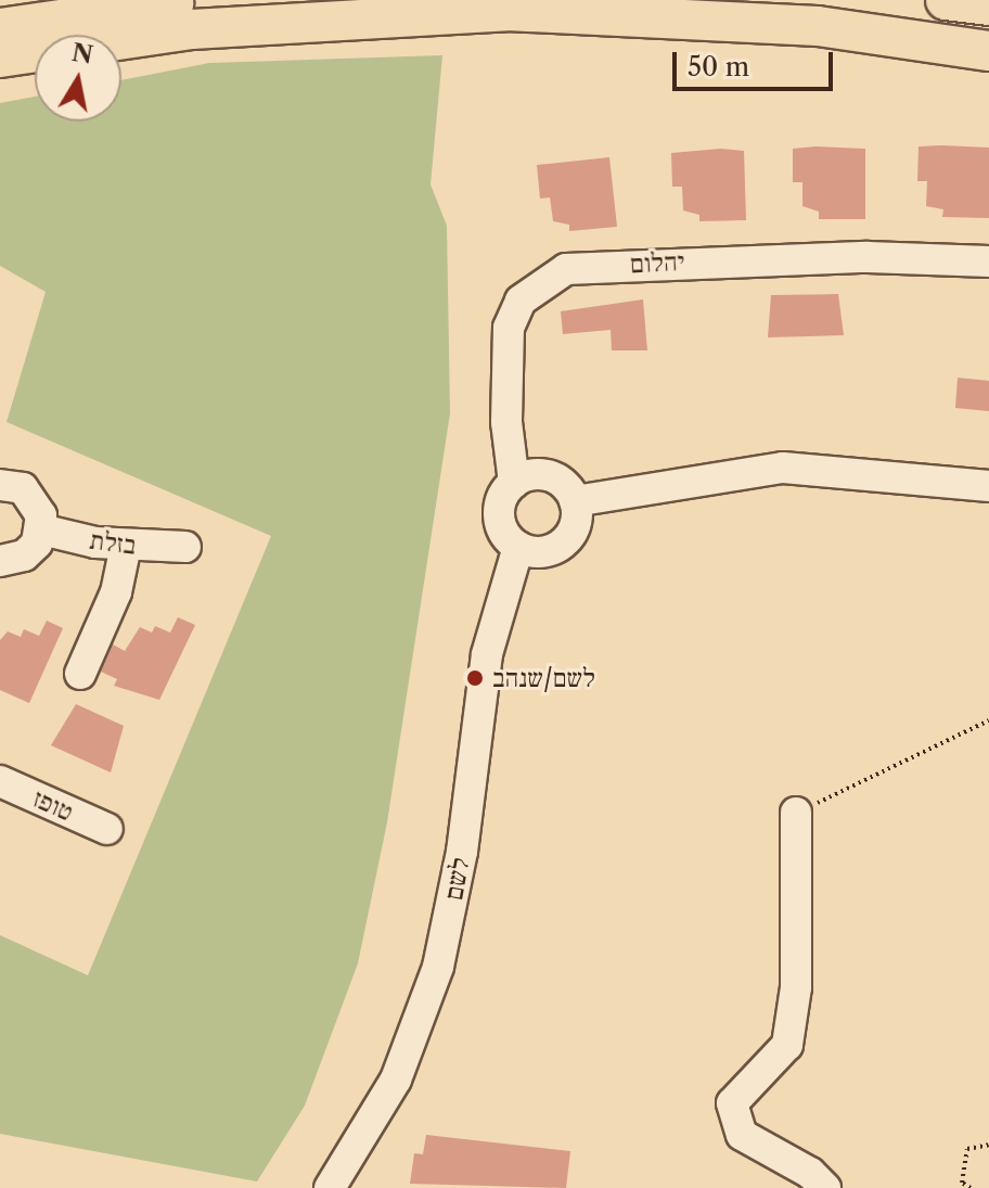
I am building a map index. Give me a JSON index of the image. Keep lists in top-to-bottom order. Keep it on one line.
{"streets":{"street":["יהלום","בזלת","טופז","לשם"]},"crossings":[["יהלום","לשם"]],"places":["לשם/שנהב"],"scale_bar":"50 m","north":"top"}
